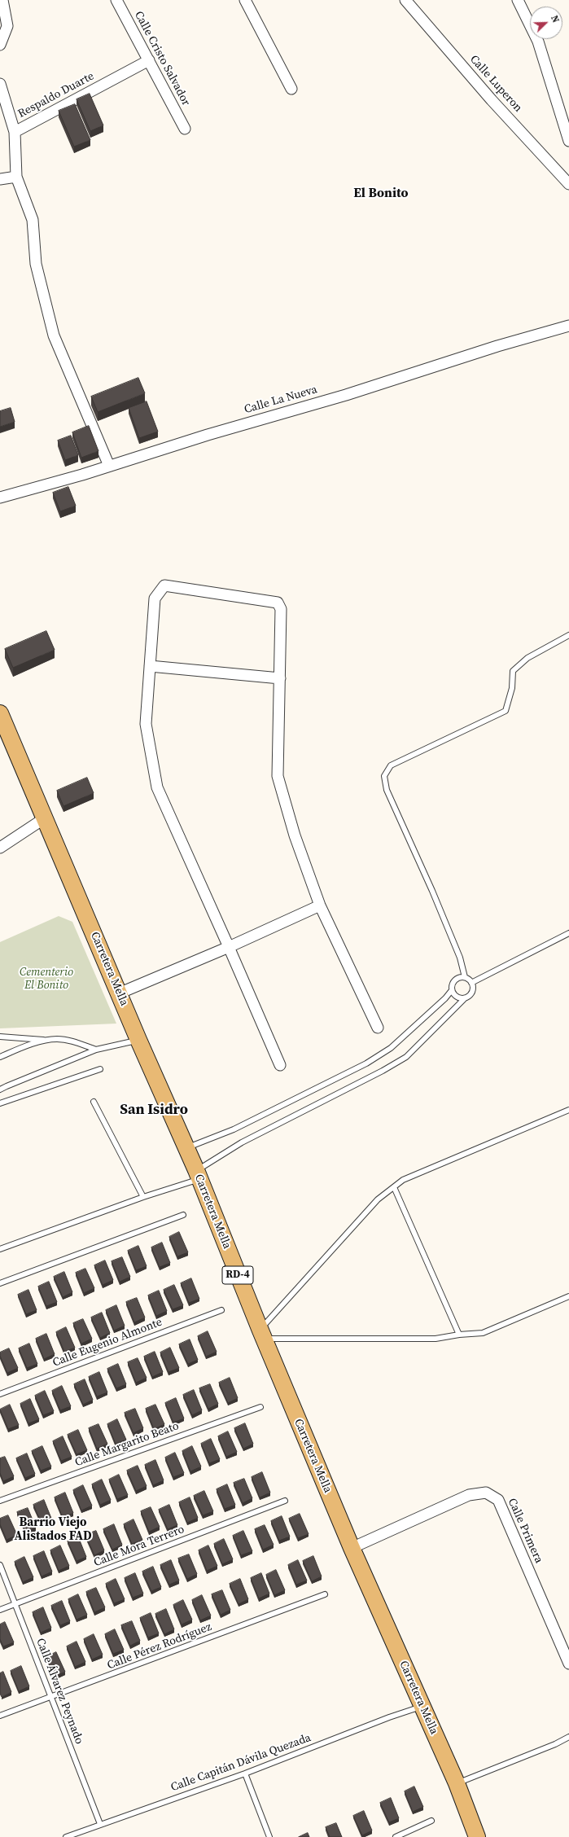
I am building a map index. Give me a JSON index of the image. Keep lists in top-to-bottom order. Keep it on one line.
{"streets":{"main road":["Carretera Mella","RD-4"],"street":["Calle Cristo Salvador","Calle Luperon","Respaldo Duarte","Calle La Nueva","Calle Primera"],"lane":["Calle Eugenio Almonte","Calle Margarito Beato","Calle Mora Terrero","Calle Pérez Rodríguez","Calle Álvarez Peynado","Calle Capitán Dávila Quezada"]},"crossings":[["Calle Cristo Salvador","Respaldo Duarte"],["Respaldo Duarte","Calle La Nueva"],["Carretera Mella","Calle Primera"],["Carretera Mella","Calle Capitán Dávila Quezada"],["Calle Mora Terrero","Calle Álvarez Peynado"],["Calle Pérez Rodríguez","Calle Álvarez Peynado"],["Calle Álvarez Peynado","Calle Capitán Dávila Quezada"]],"districts":["El Bonito","San Isidro","Barrio Viejo Alistados FAD"],"parks":["Cementerio El Bonito"],"north":"top right"}
